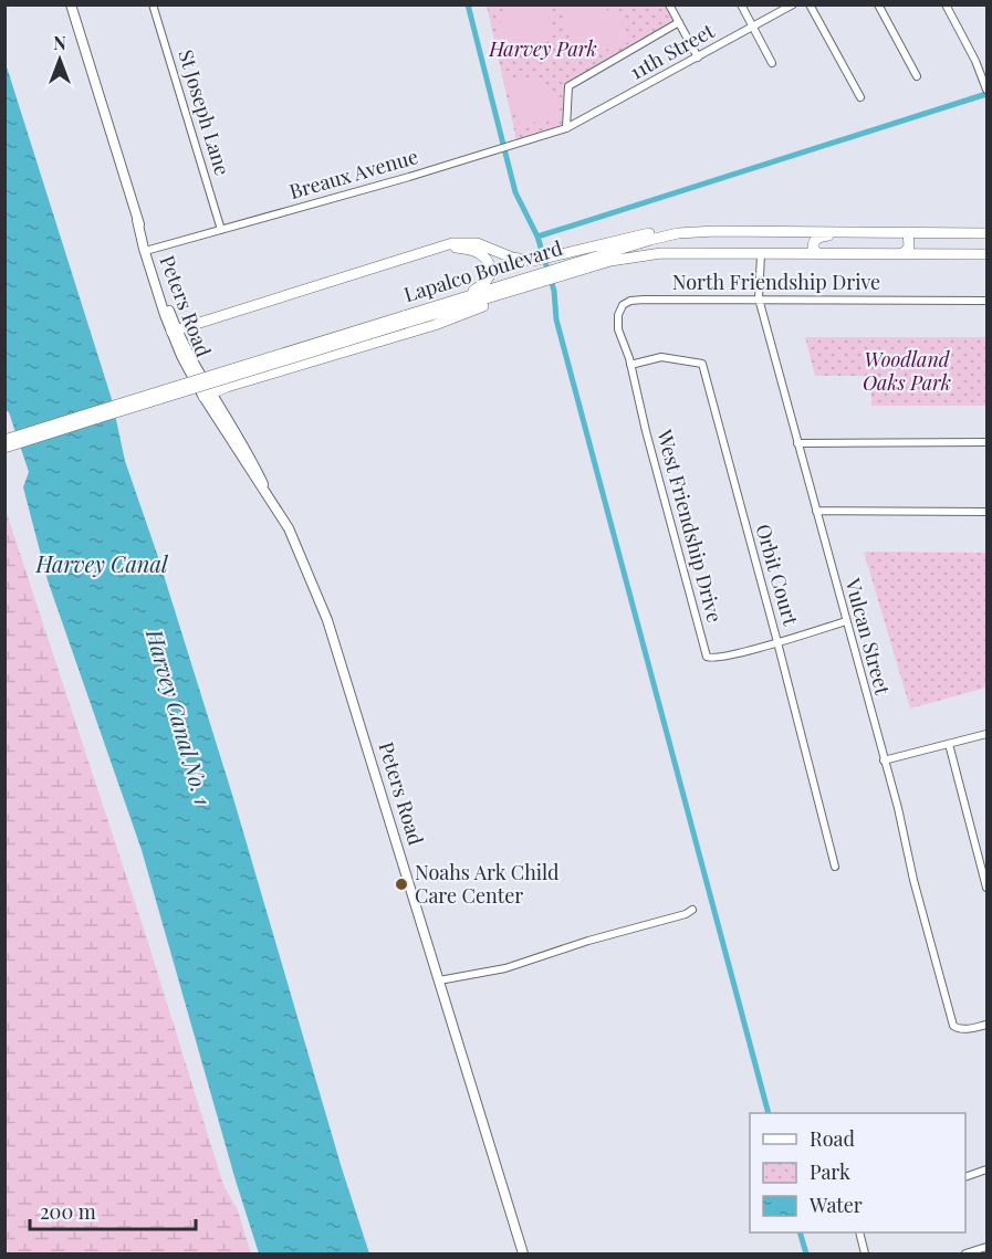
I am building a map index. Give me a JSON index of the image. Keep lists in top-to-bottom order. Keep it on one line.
{"streets":{"main road":["Lapalco Boulevard","Peters Road"],"street":["11th Street","St Joseph Lane","Breaux Avenue","North Friendship Drive","West Friendship Drive","Orbit Court","Vulcan Street"]},"crossings":[["11th Street","Breaux Avenue"],["St Joseph Lane","Breaux Avenue"],["Breaux Avenue","Peters Road"],["Lapalco Boulevard","Vulcan Street"],["North Friendship Drive","West Friendship Drive"],["North Friendship Drive","Orbit Court"],["North Friendship Drive","Vulcan Street"],["West Friendship Drive","Orbit Court"]],"water":["Harvey Canal","Harvey Canal No. 1"],"parks":["Harvey Park","Woodland Oaks Park"],"places":["Noahs Ark Child Care Center"],"legend":["Road","Park","Water"],"scale_bar":"200 m","north":"top"}
